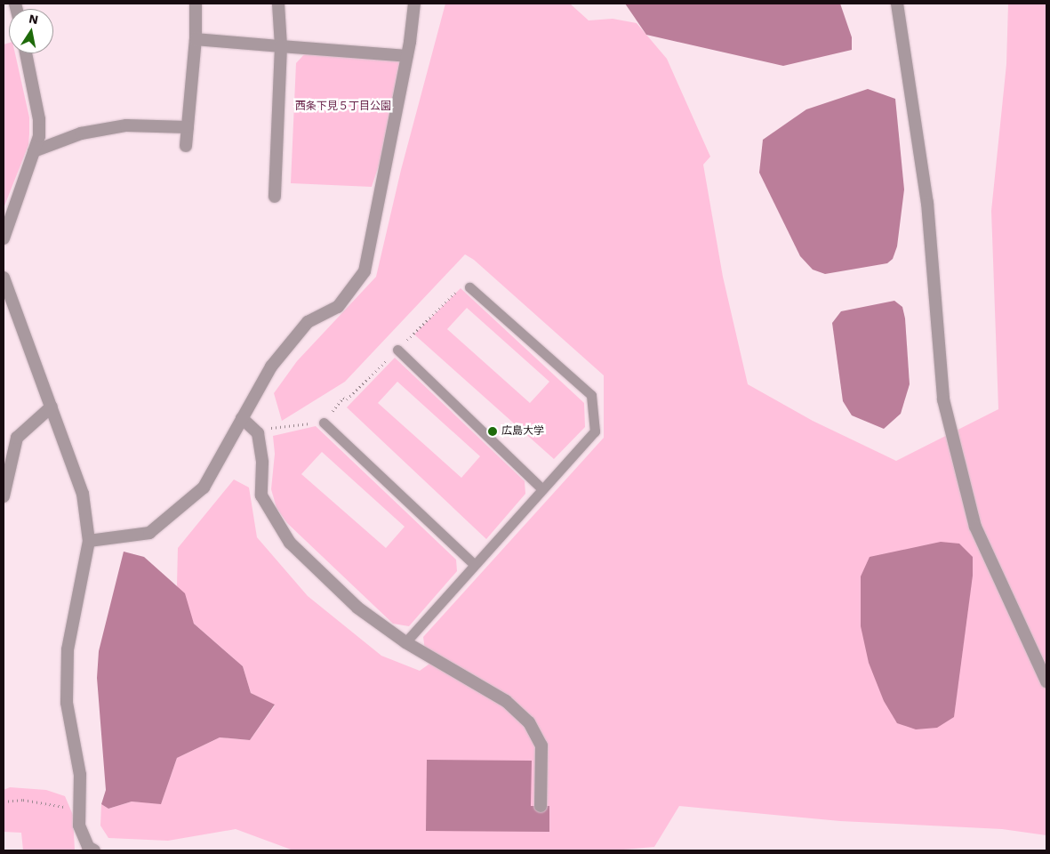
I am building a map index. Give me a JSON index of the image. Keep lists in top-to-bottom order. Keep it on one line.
{"parks":["西条下見５丁目公園"],"places":["広島大学"],"north":"top"}
